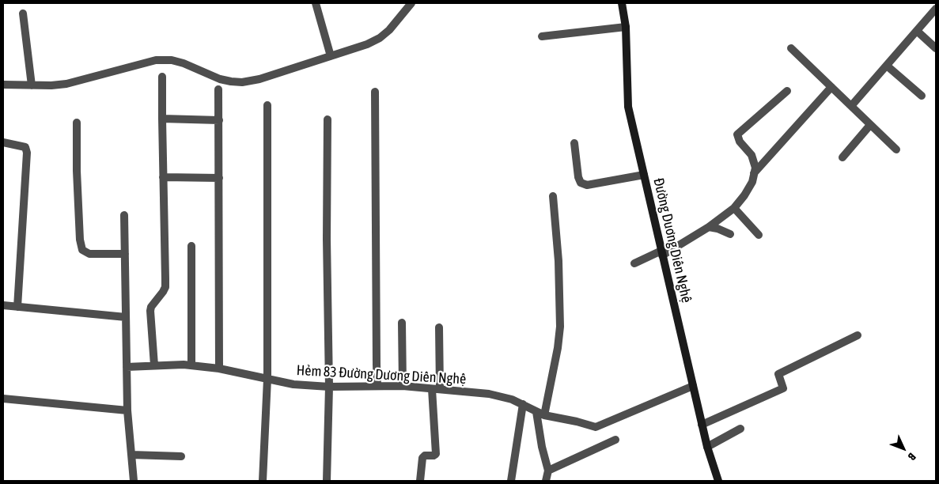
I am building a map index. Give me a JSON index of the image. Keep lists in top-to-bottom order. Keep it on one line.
{"streets":{"street":["Đường Duơng Diên Nghệ","Hẻm 83 Đường Dương Diên Nghệ"]},"crossings":[["Đường Duơng Diên Nghệ","Hẻm 83 Đường Dương Diên Nghệ"]],"north":"bottom right"}
